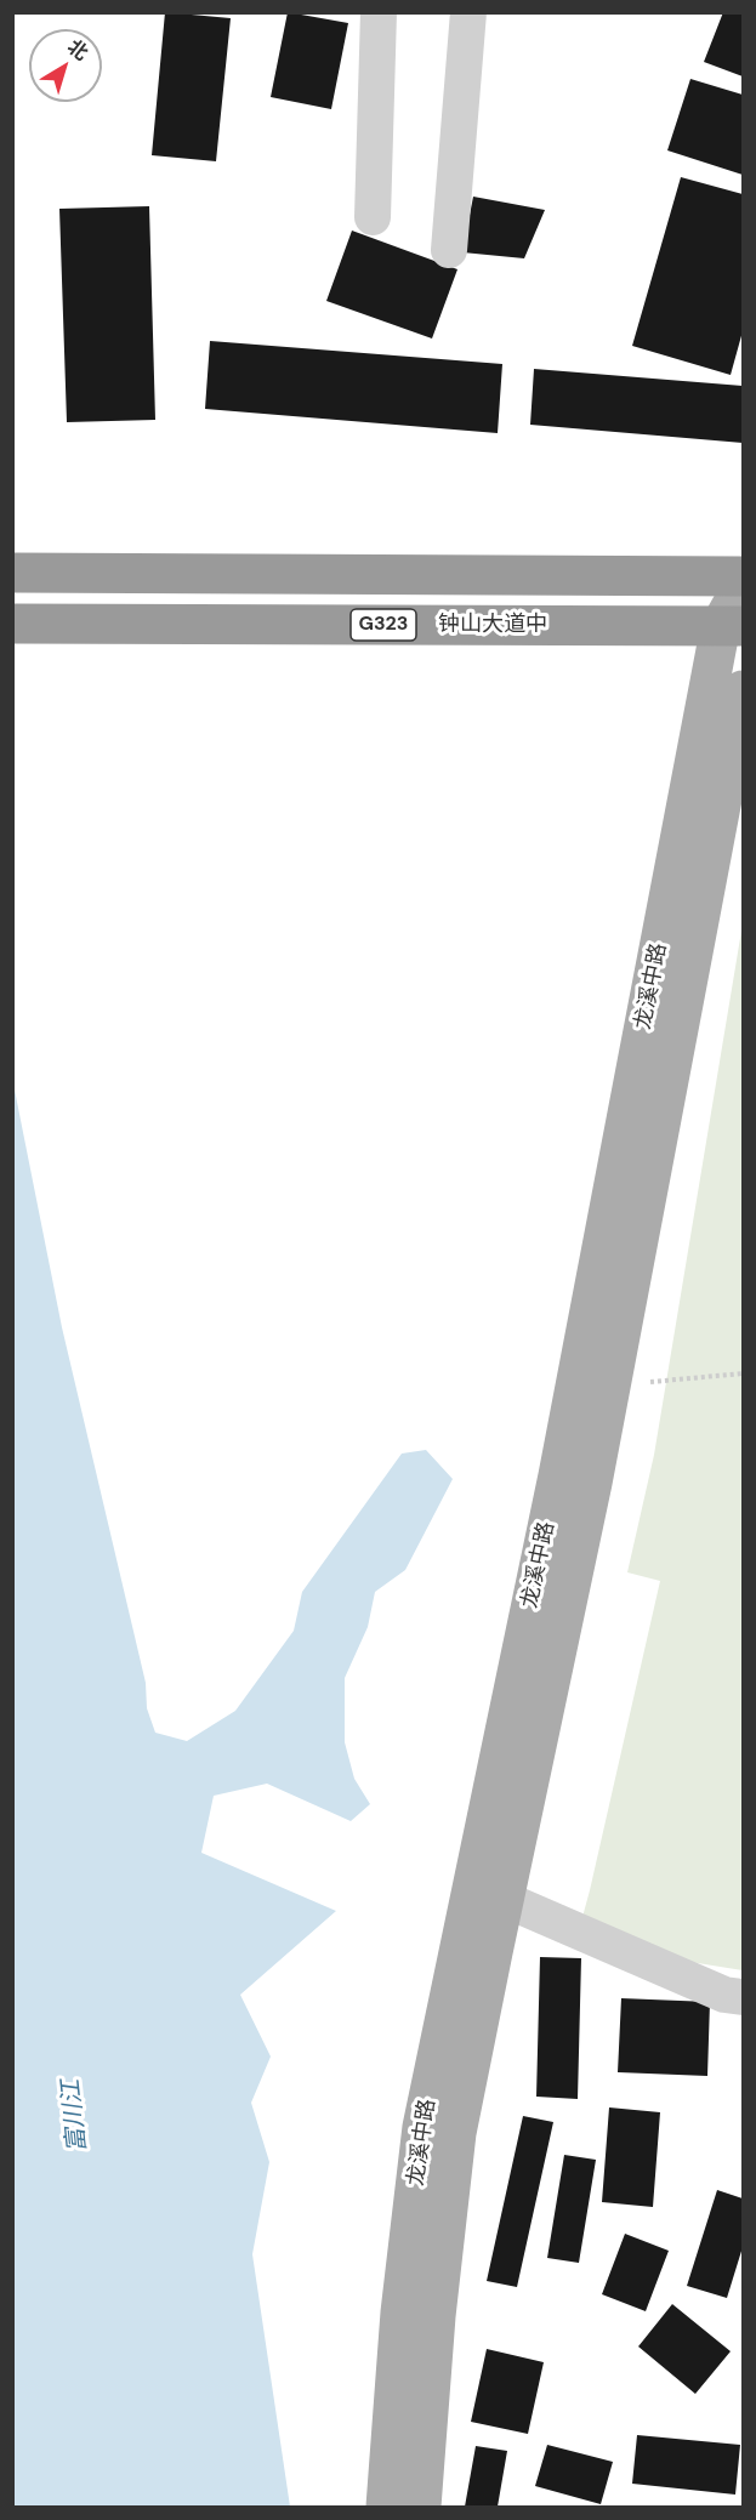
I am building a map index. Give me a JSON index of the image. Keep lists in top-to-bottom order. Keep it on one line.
{"streets":{"highway":["G323","钟山大道中"],"main road":["龙溪中路"]},"crossings":[["钟山大道中","龙溪中路"]],"water":["富川江"],"north":"top right"}
